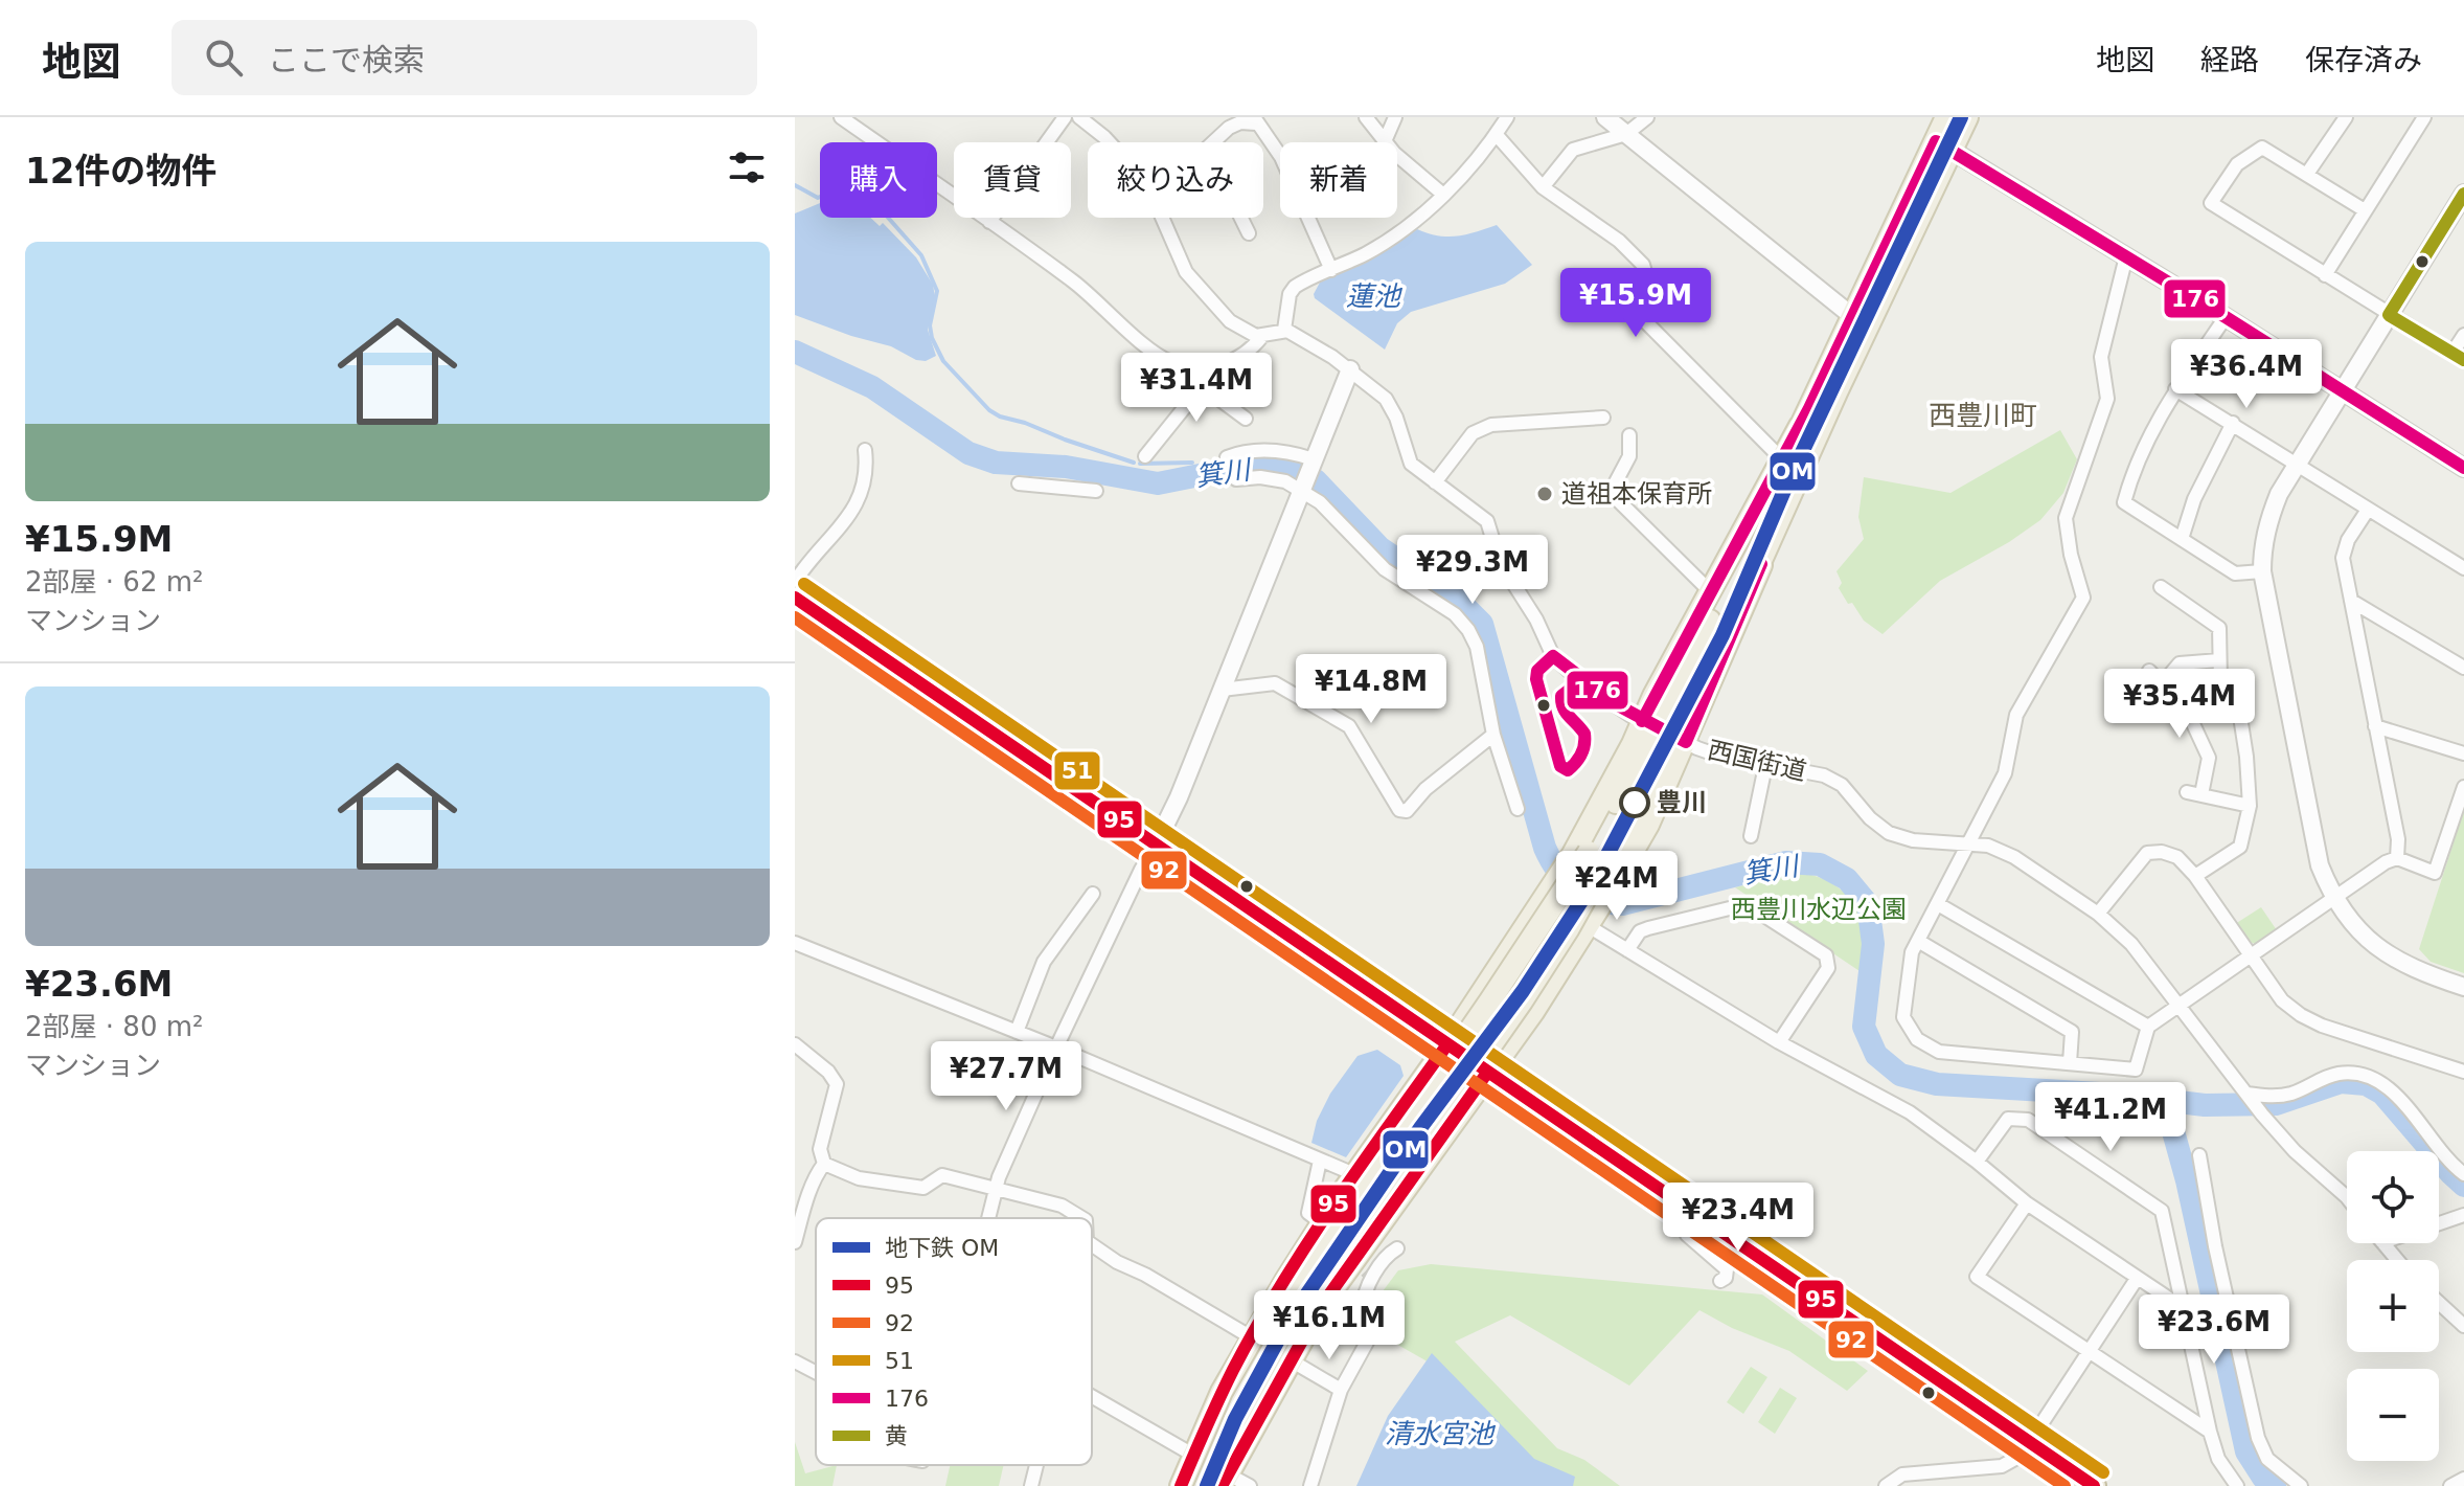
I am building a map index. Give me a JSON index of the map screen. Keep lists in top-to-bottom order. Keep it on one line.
{"streets":{"street":["西国街道"]},"districts":["西豊川町"],"water":["蓮池","箕川","清水宮池"],"parks":["西豊川水辺公園"],"places":["道祖本保育所","豊川"],"lines":["metro line OM","transit line 176","transit line 黄","transit line 51","transit line 95","transit line 92"],"legend":["地下鉄 OM","95","92","51","176","黄"],"page":{"header":"地図","search":"ここで検索","nav":["地図","経路","保存済み"],"heading":"12件の物件","chip":["購入","賃貸","絞り込み","新着"],"list":[{"name":"¥15.9M","note":"2部屋 · 62 m² · マンション"},{"name":"¥23.6M","note":"2部屋 · 80 m² · マンション"}],"price":["¥15.9M","¥36.4M","¥31.4M","¥29.3M","¥14.8M","¥35.4M","¥24M","¥27.7M","¥41.2M","¥23.4M","¥16.1M","¥23.6M"],"map_buttons":["+","−"]}}
